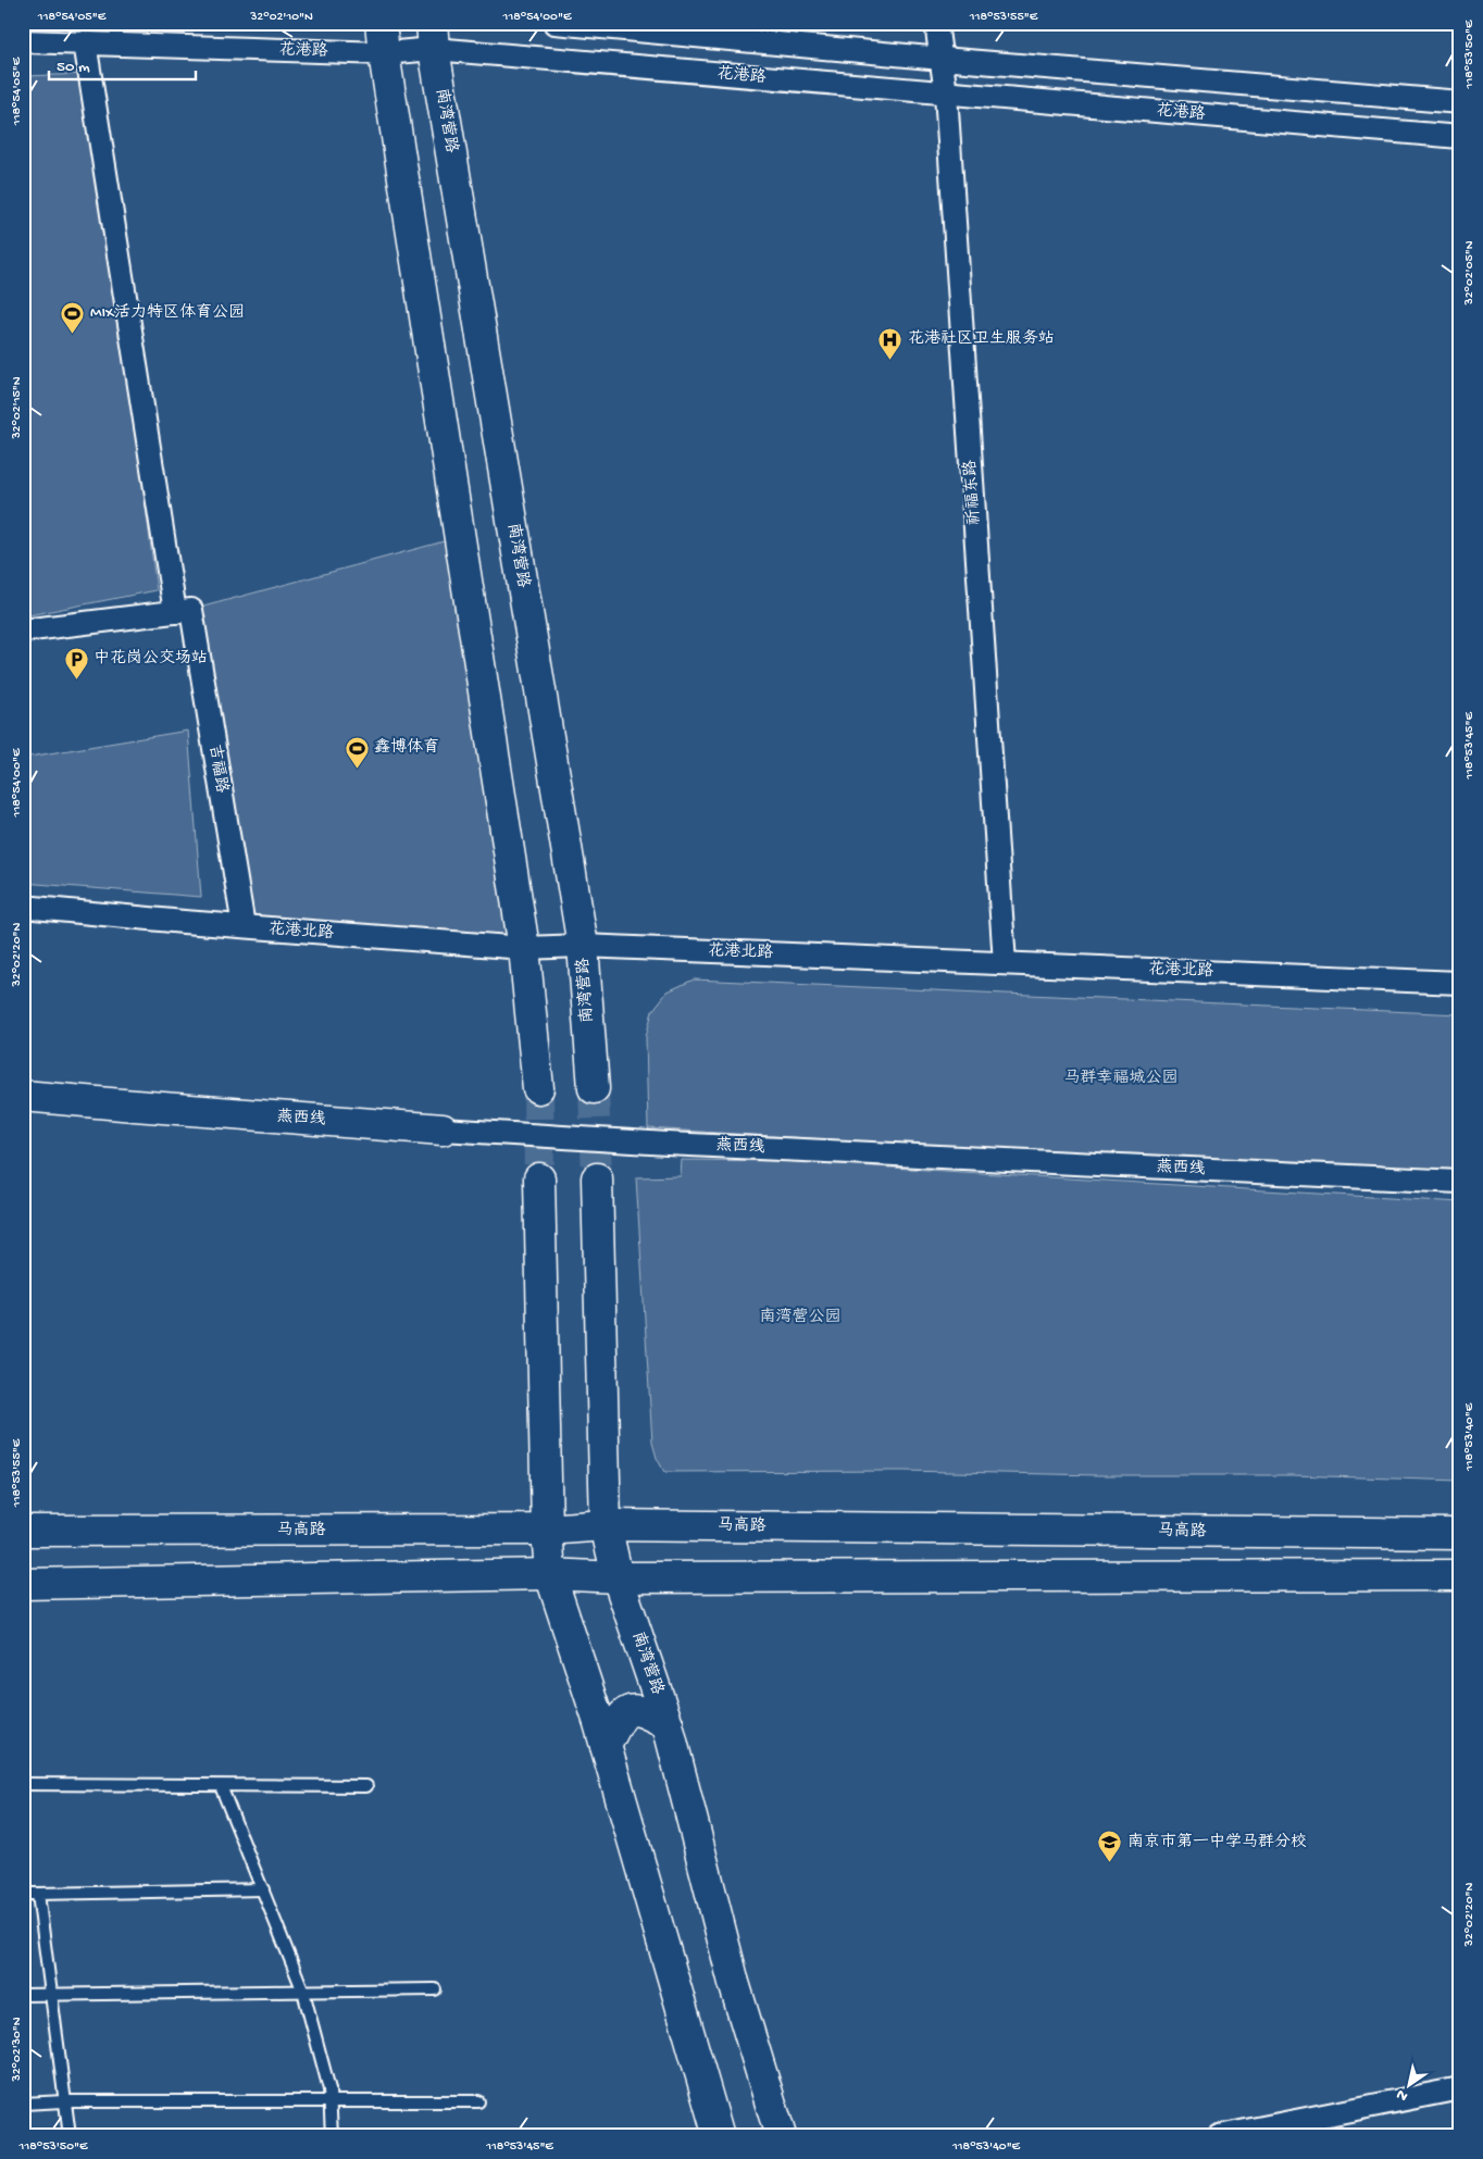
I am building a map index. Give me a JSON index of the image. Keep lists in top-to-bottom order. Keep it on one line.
{"streets":{"main road":["南湾营路","燕西线","马高路"],"street":["花港路","祈福东路","吉福路","花港北路"]},"crossings":[["花港路","南湾营路"],["花港路","祈福东路"],["花港路","吉福路"],["南湾营路","花港北路"],["南湾营路","马高路"],["祈福东路","花港北路"],["吉福路","花港北路"]],"parks":["马群幸福城公园","南湾营公园"],"places":{"sports":["MIX活力特区体育公园","鑫博体育"],"hospital":["花港社区卫生服务站"],"parking":["中花岗公交场站"],"school or university":["南京市第一中学马群分校"]},"scale_bar":"50 m","north":"bottom left","coordinates":["118°54'05\"E","32°02'10\"N","118°54'00\"E","118°53'55\"E","118°53'50\"E","32°02'05\"N","32°02'15\"N","118°53'45\"E","32°02'20\"N","118°53'40\"E","32°02'30\"N"]}
